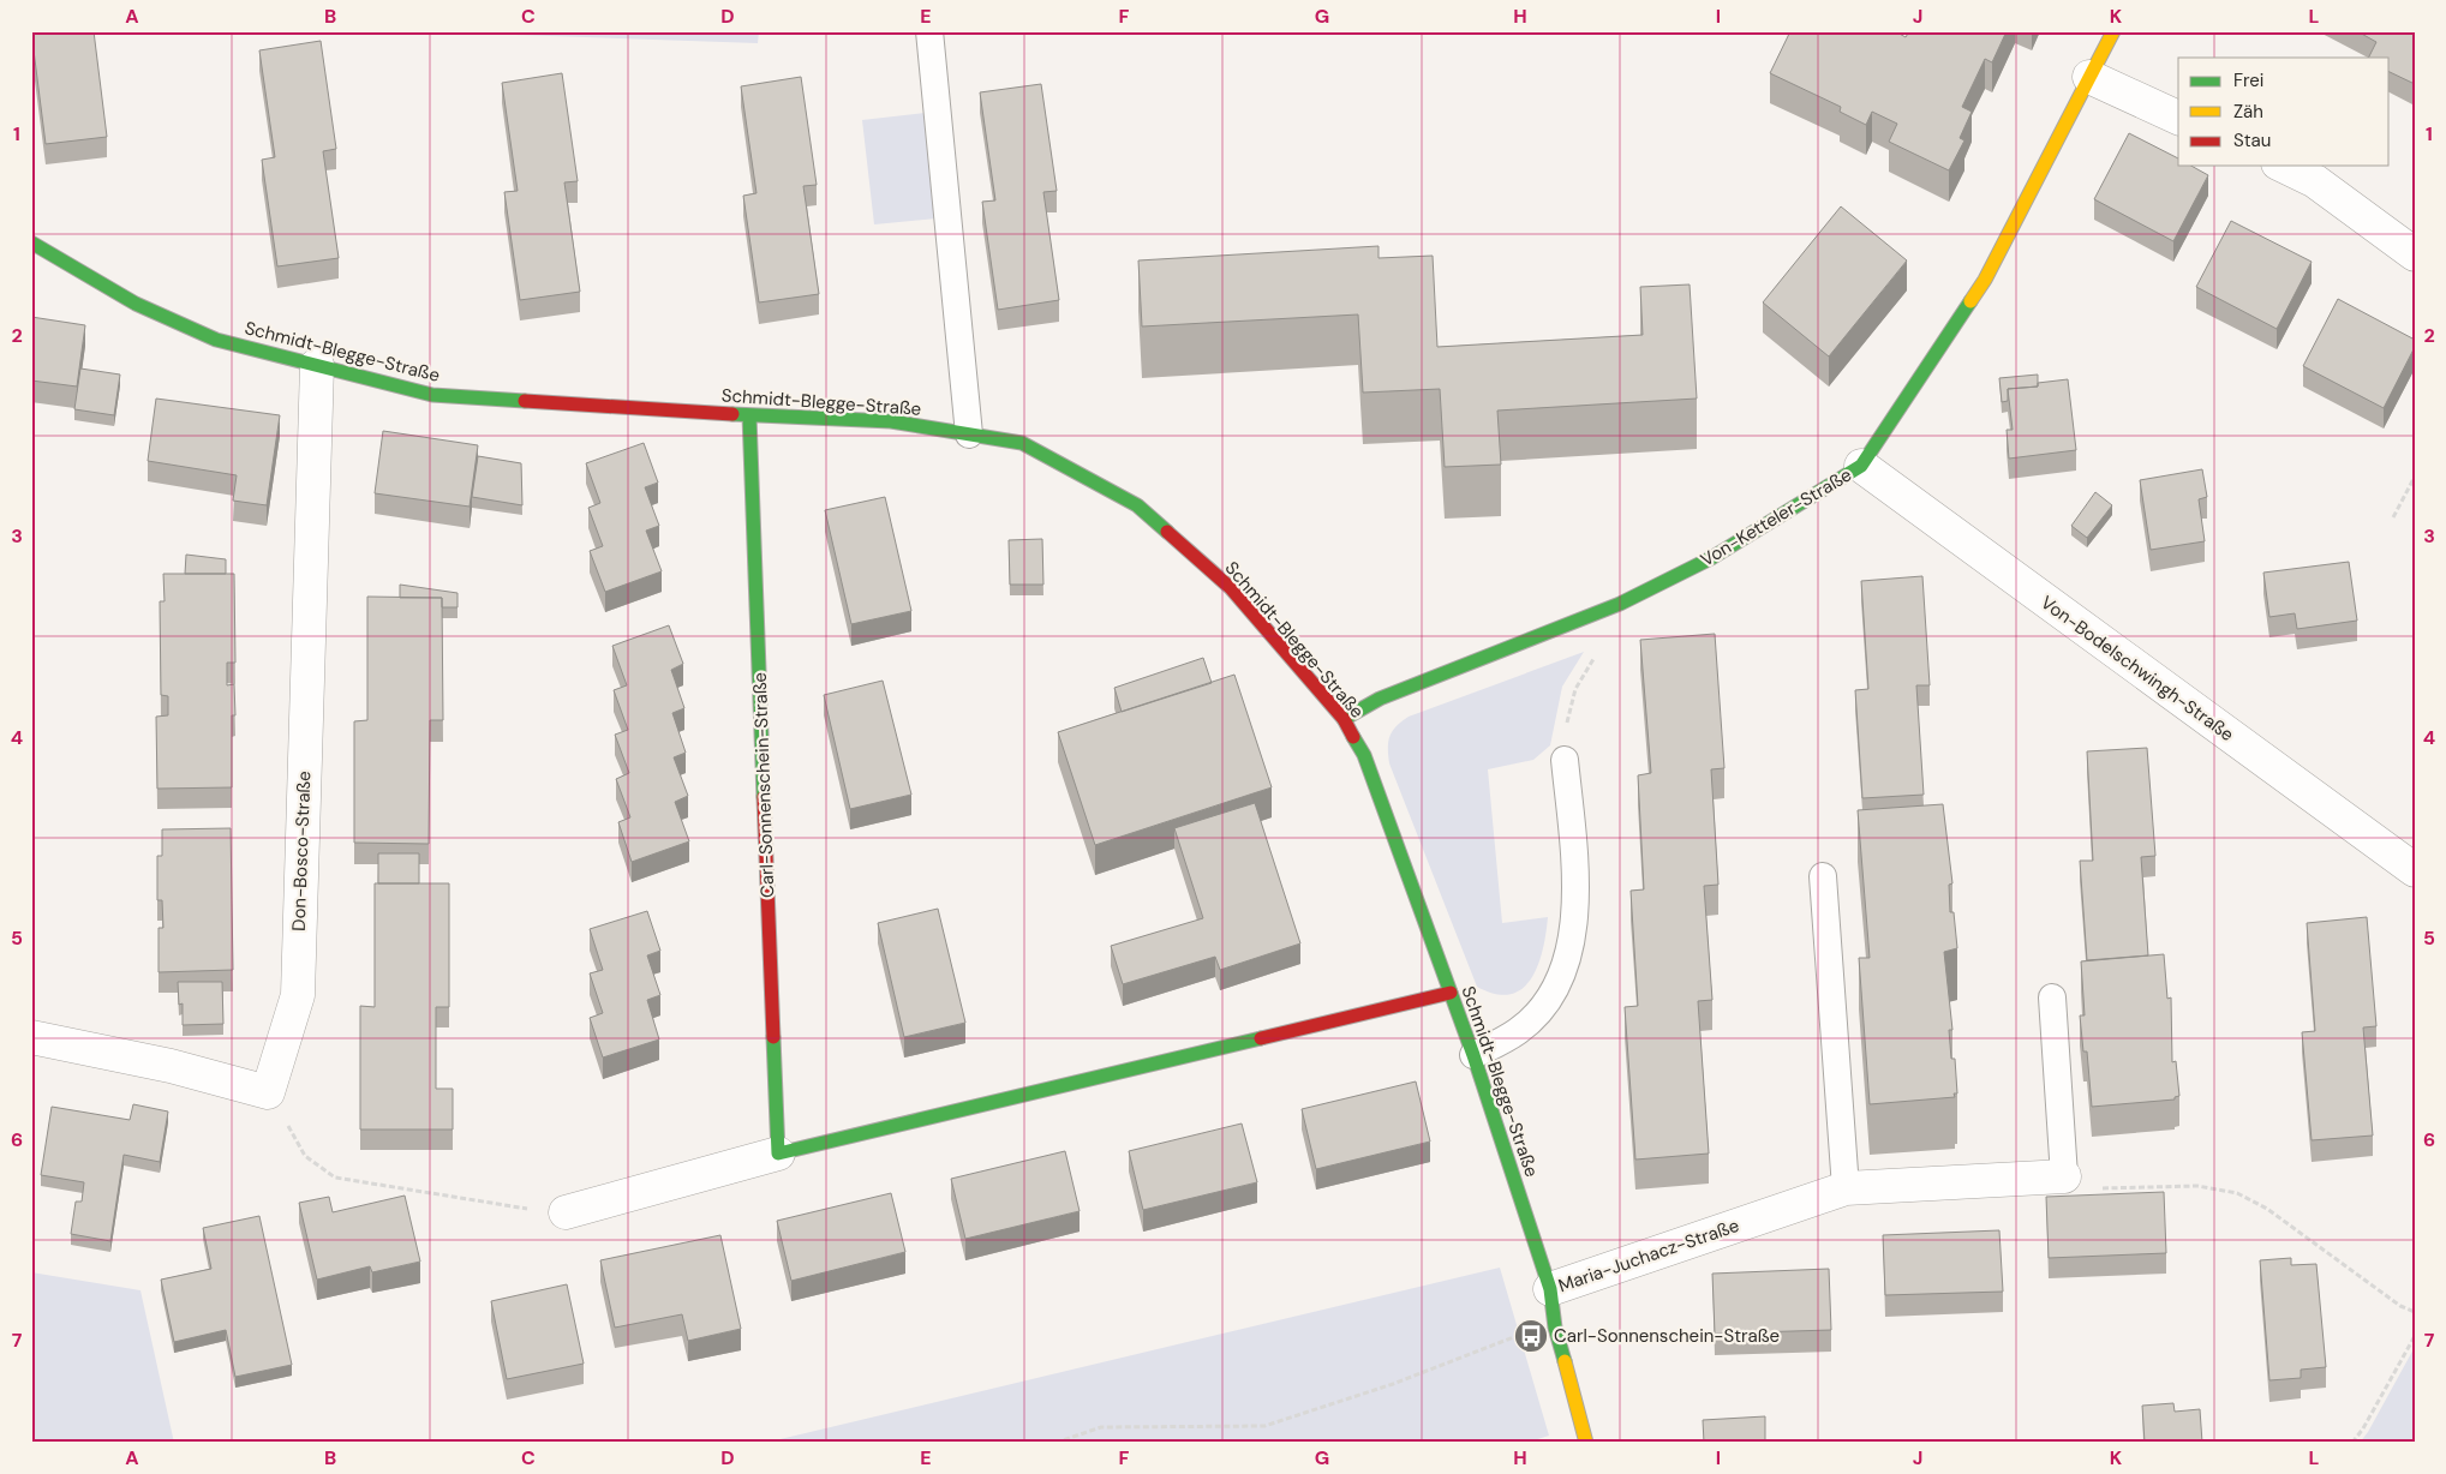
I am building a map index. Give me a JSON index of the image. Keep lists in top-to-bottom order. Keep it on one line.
{"streets":{"street":["Schmidt-Blegge-Straße","Von-Ketteler-Straße","Von-Bodelschwingh-Straße","Carl-Sonnenschein-Straße","Don-Bosco-Straße","Maria-Juchacz-Straße"]},"crossings":[["Schmidt-Blegge-Straße","Von-Ketteler-Straße"],["Schmidt-Blegge-Straße","Carl-Sonnenschein-Straße"],["Schmidt-Blegge-Straße","Don-Bosco-Straße"],["Schmidt-Blegge-Straße","Maria-Juchacz-Straße"],["Von-Ketteler-Straße","Von-Bodelschwingh-Straße"]],"places":{"bus stop":["Carl-Sonnenschein-Straße"]},"legend":["Frei","Zäh","Stau"],"grid":{"columns":["A","B","C","D","E","F","G","H","I","J","K","L"],"rows":["1","2","3","4","5","6","7"]}}
